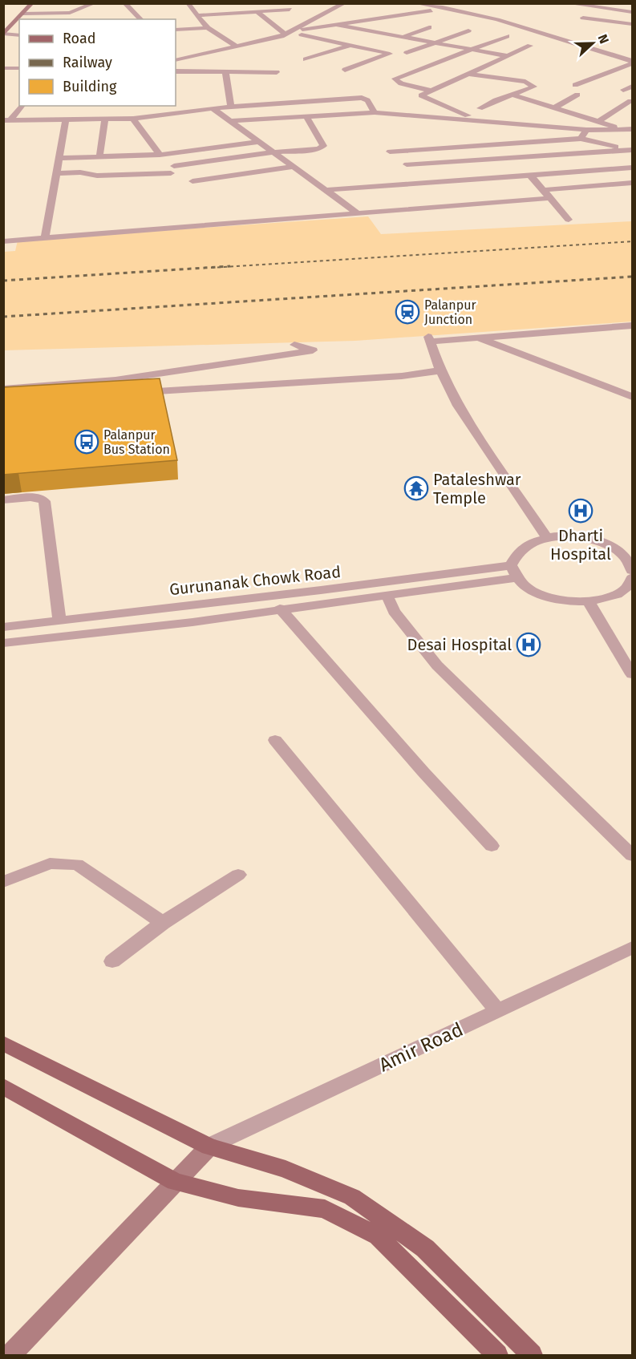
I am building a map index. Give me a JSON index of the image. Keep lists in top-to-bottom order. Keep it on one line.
{"streets":{"street":["Gurunanak Chowk Road","Amir Road"]},"places":{"station":["Palanpur Junction"],"bus stop":["Palanpur Bus Station"],"temple":["Pataleshwar Temple"],"hospital":["Dharti Hospital","Desai Hospital"]},"legend":["Road","Railway","Building"],"north":"right"}
